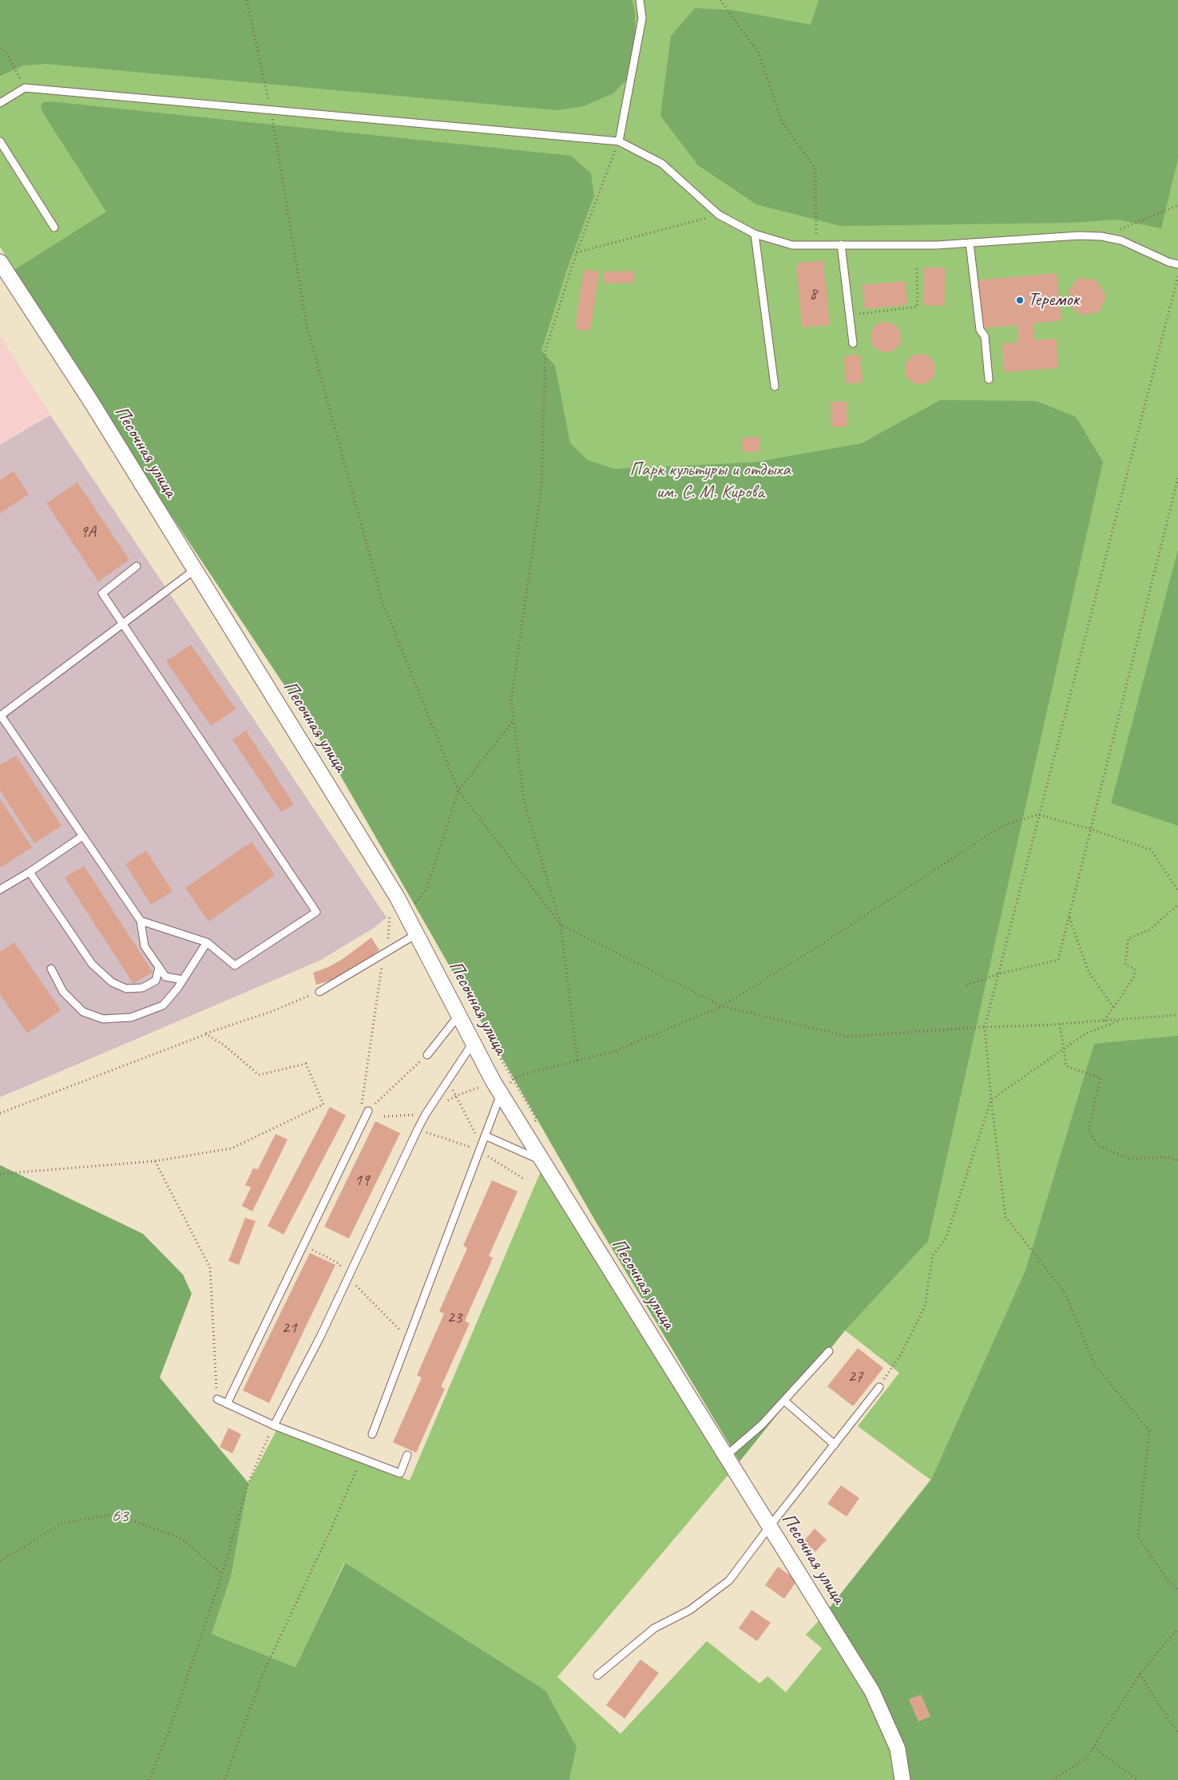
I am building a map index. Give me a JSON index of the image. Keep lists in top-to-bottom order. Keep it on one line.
{"streets":{"street":["Песочная улица"]},"parks":["Парк культуры и отдыха им. С. М. Кирова","63"],"places":["Теремок"],"house_numbers":["8","9А","19","23","21","27"]}
